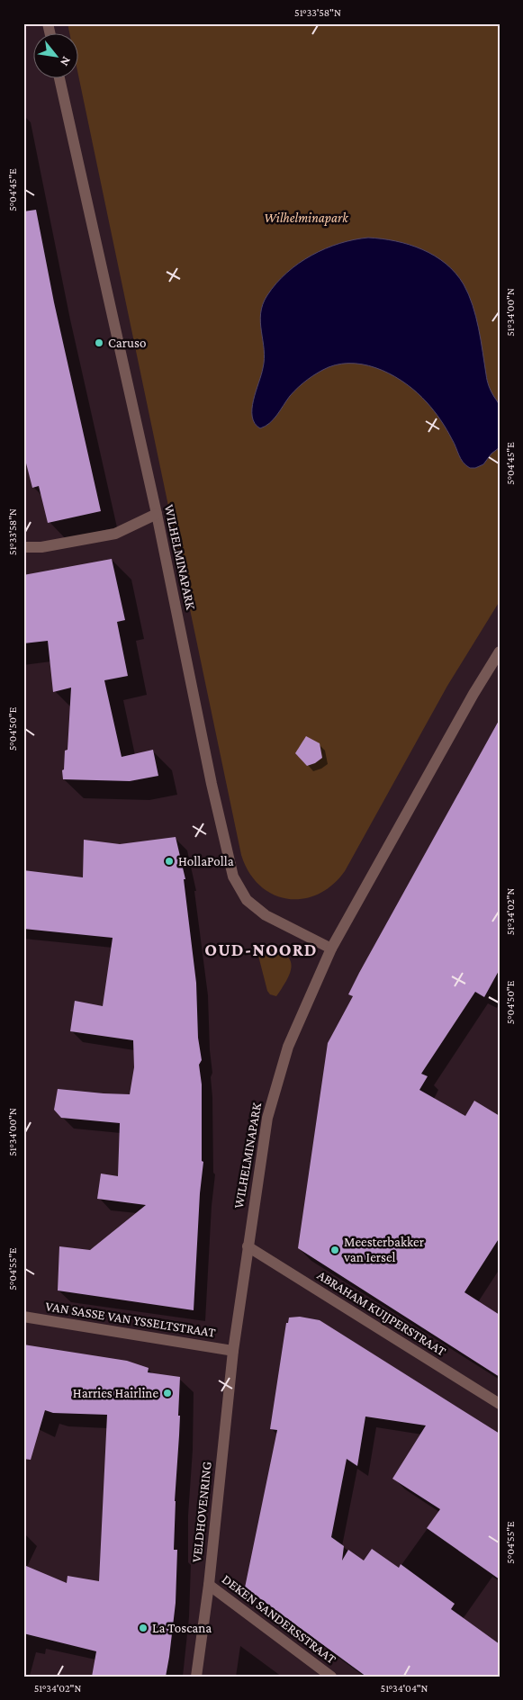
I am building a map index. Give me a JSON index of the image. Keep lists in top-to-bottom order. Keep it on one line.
{"streets":{"street":["WILHELMINAPARK","ABRAHAM KUIJPERSTRAAT","VAN SASSE VAN YSSELTSTRAAT","VELDHOVENRING","DEKEN SANDERSSTRAAT"]},"crossings":[["WILHELMINAPARK","ABRAHAM KUIJPERSTRAAT"],["WILHELMINAPARK","VAN SASSE VAN YSSELTSTRAAT"],["WILHELMINAPARK","VELDHOVENRING"],["VAN SASSE VAN YSSELTSTRAAT","VELDHOVENRING"],["VELDHOVENRING","DEKEN SANDERSSTRAAT"]],"districts":["OUD-NOORD"],"parks":["Wilhelminapark"],"places":["Caruso","HollaPolla","Meesterbakker van Iersel","Harries Hairline","La Toscana"],"north":"bottom right","coordinates":["51°33'58\"N","5°04'45\"E","51°34'00\"N","5°04'50\"E","51°34'02\"N","5°04'55\"E","51°34'04\"N"]}
